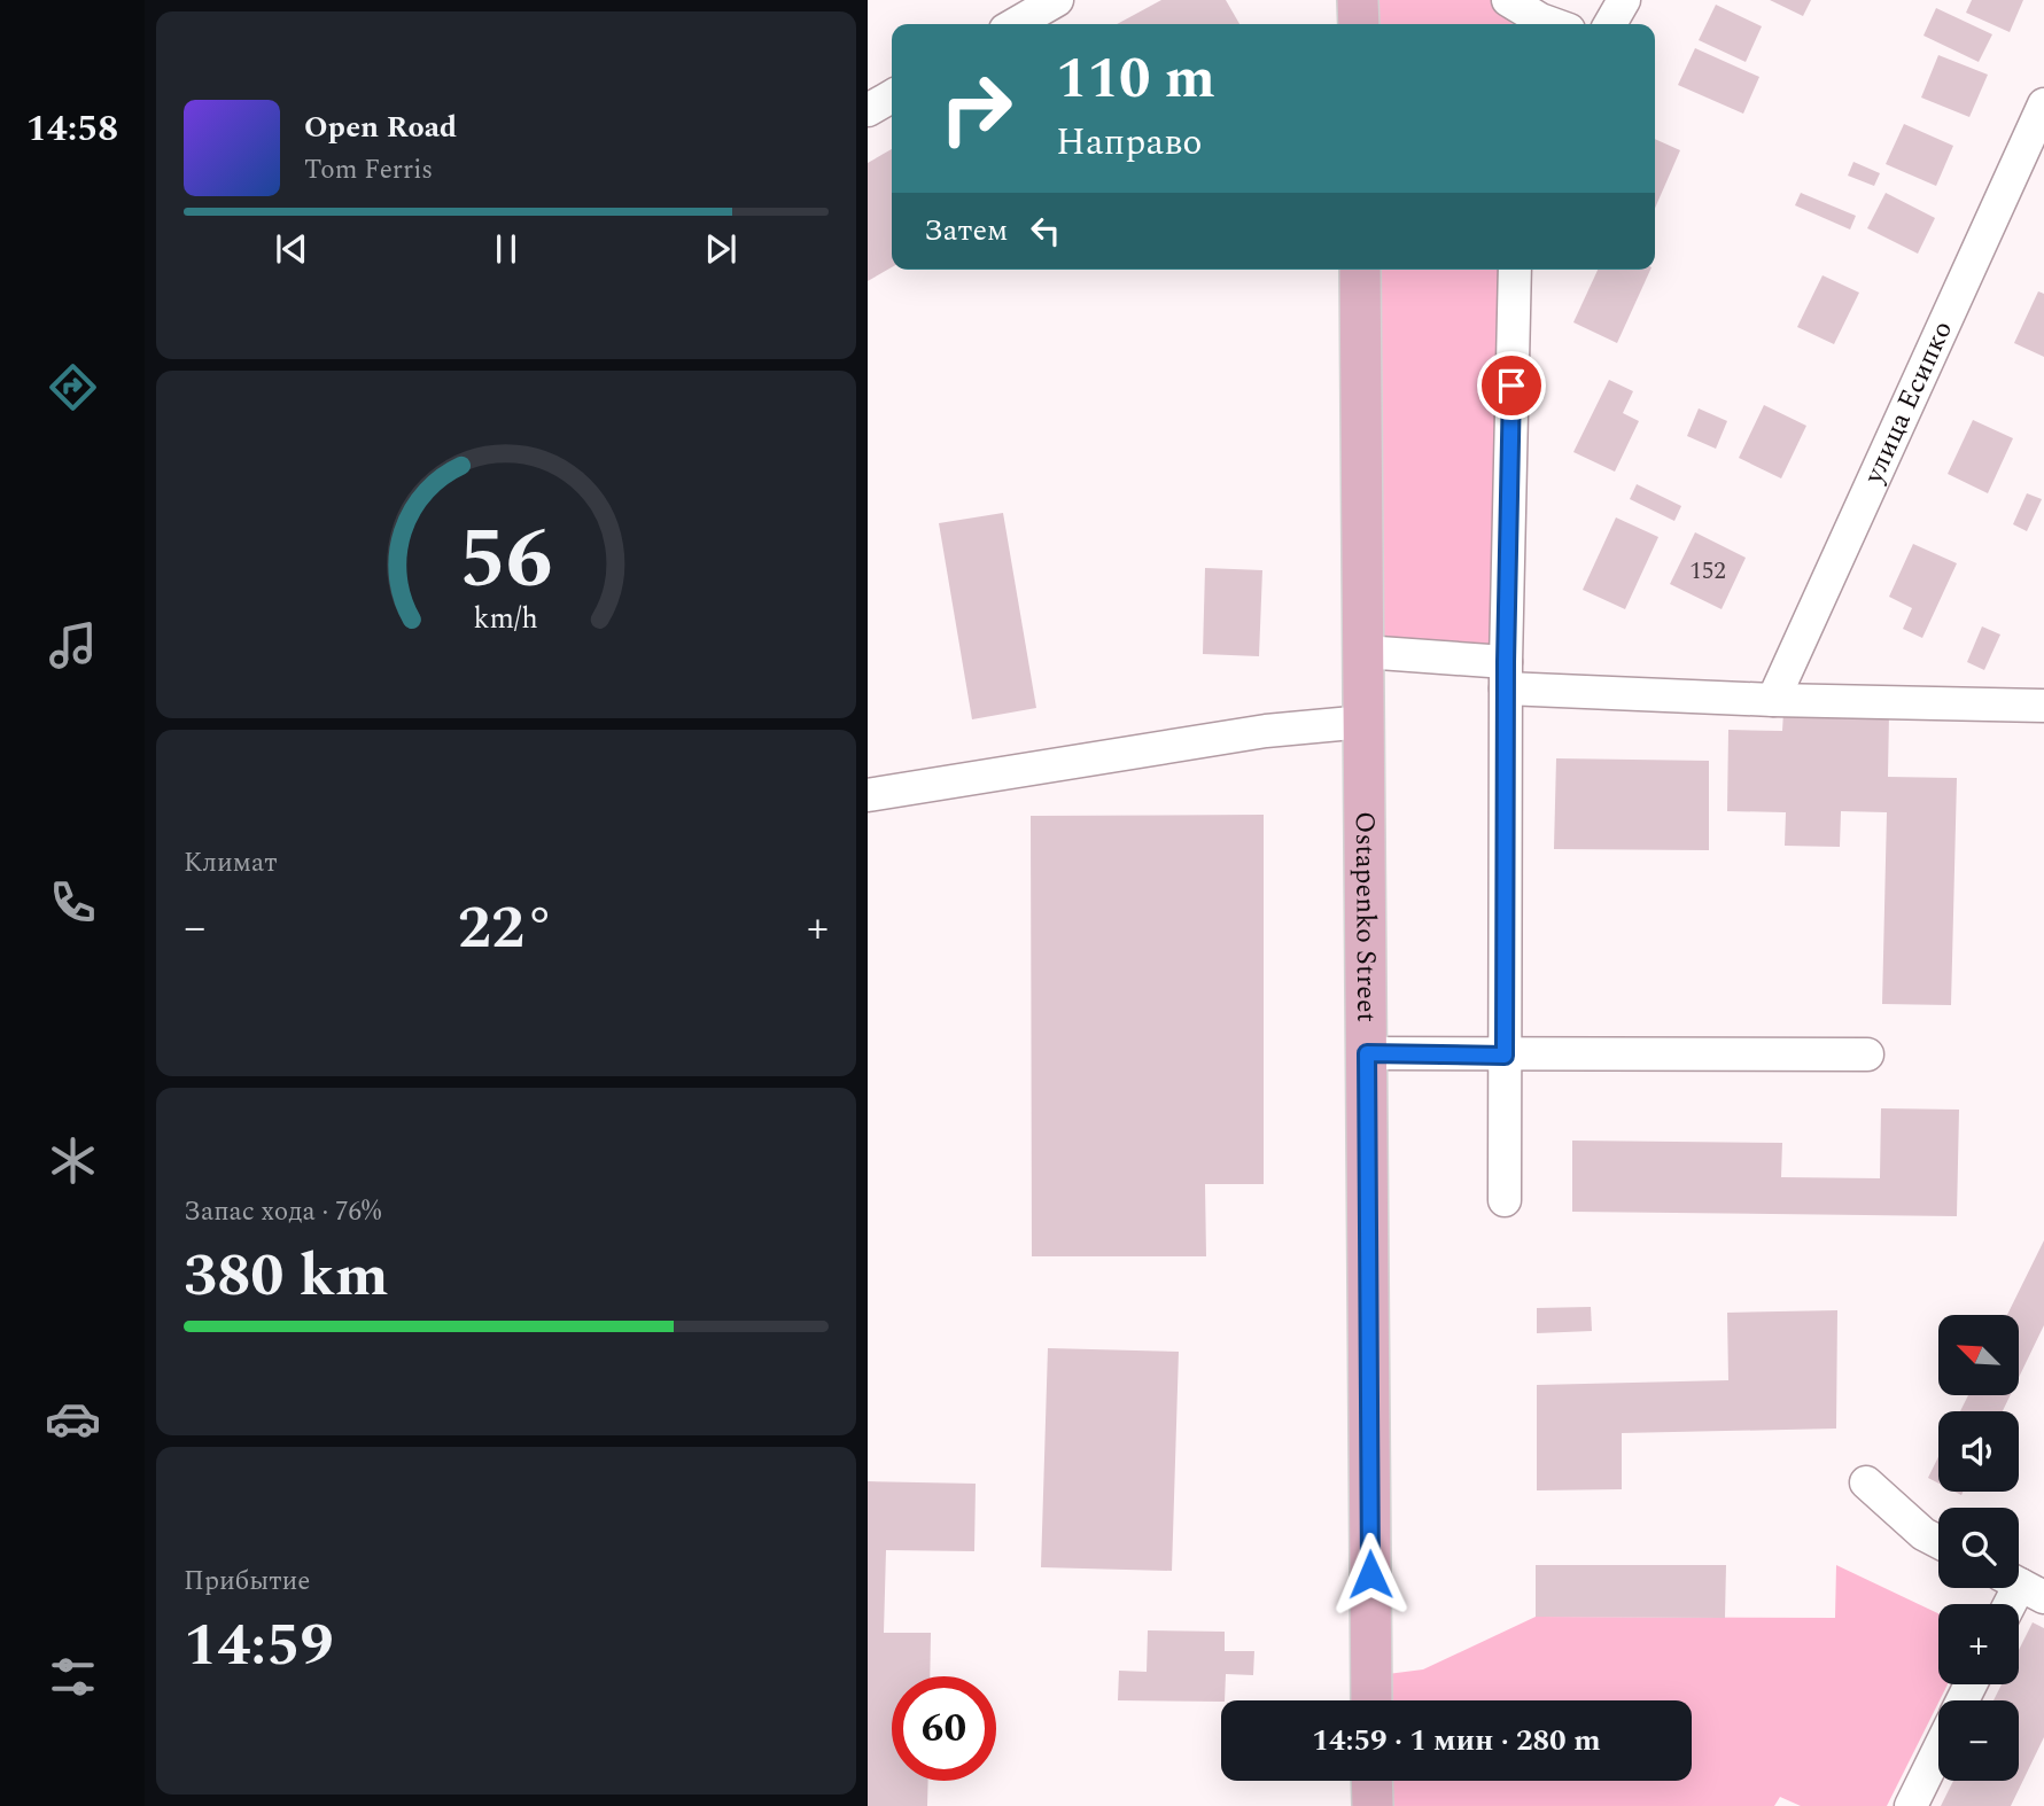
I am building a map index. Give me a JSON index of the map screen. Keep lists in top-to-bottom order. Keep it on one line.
{"streets":{"main road":["Ostapenko Street"],"street":["улица Есипко"]},"house_numbers":["152"],"north":"top left","page":{"tabs":"14:58","turn":["110 m","Направо"],"song":["Open Road","Tom Ferris"],"then":"Затем","tile":["Климат",["Запас хода · 76%","380 km"],["Прибытие","14:59"]],"heat":["−","22°","+"],"map_buttons":["+","−"],"limit":"60","trip":"14:59 · 1 мин · 280 m","gauge":["56","km/h"]}}
